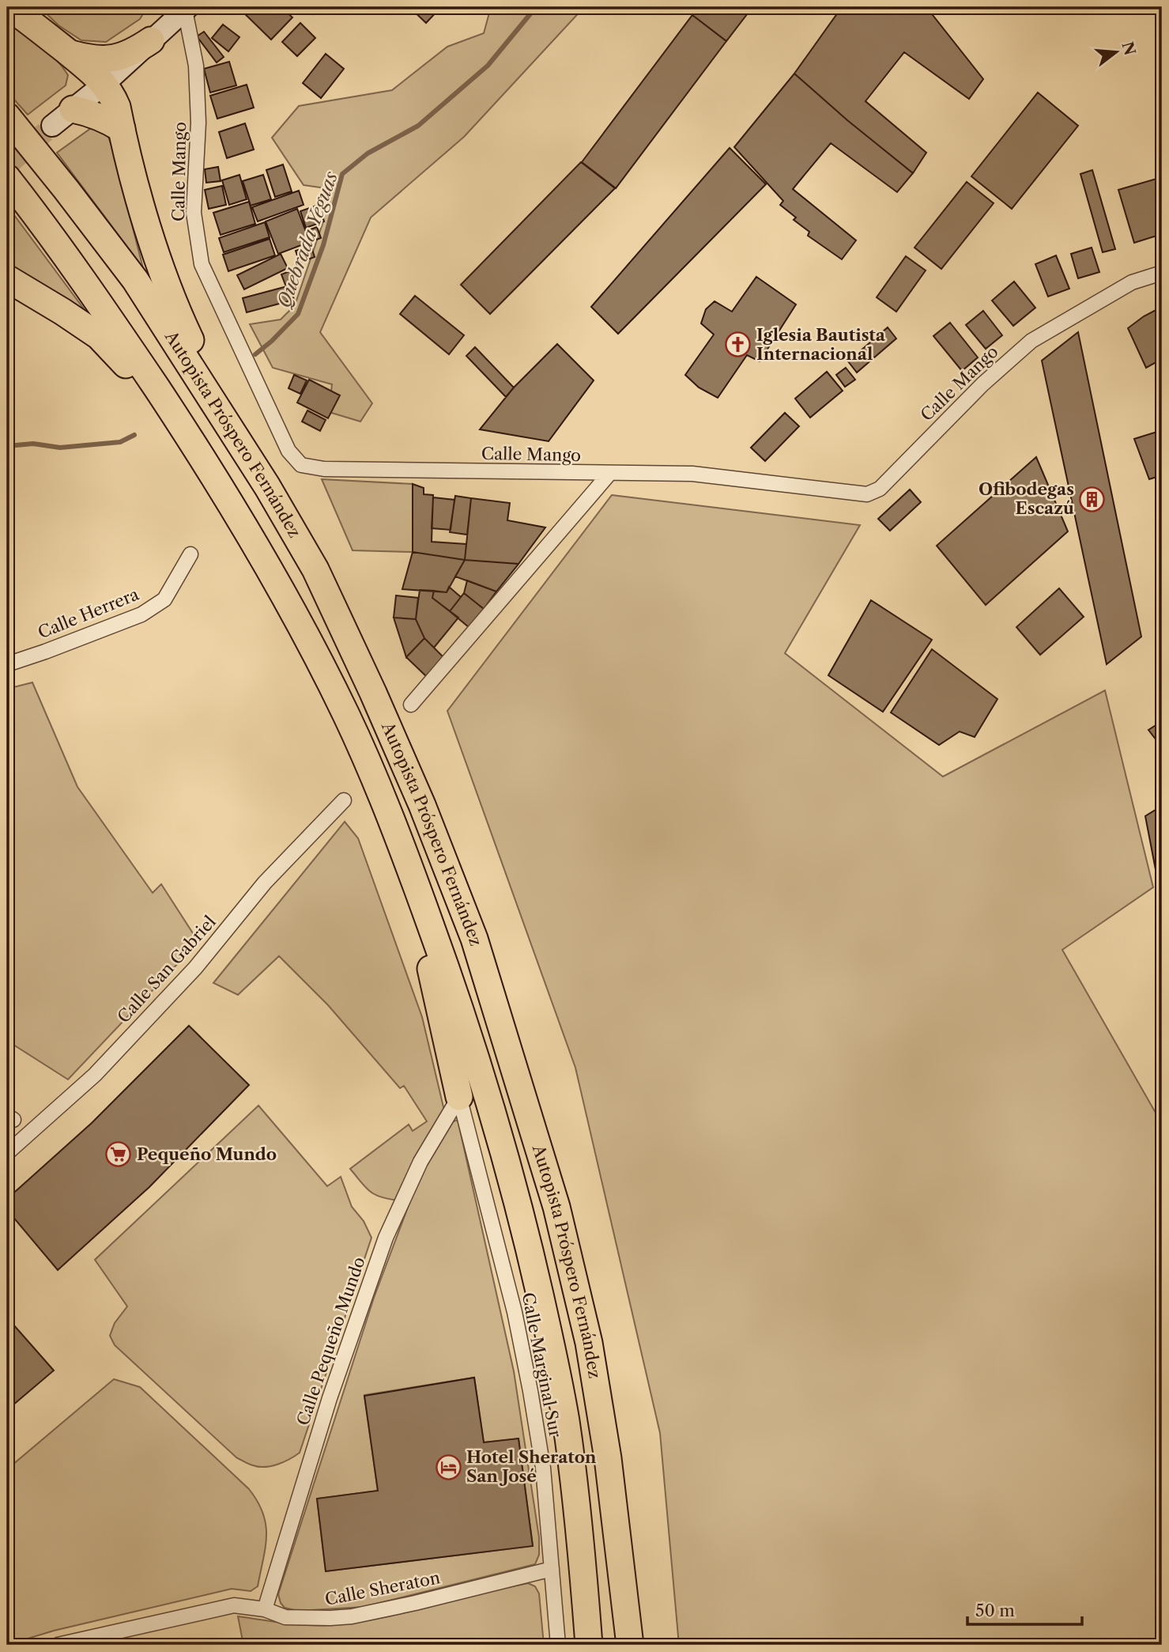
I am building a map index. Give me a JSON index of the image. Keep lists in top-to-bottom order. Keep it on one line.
{"streets":{"highway":["Autopista Próspero Fernández"],"street":["Calle Mango","Calle Herrera","Calle San Gabriel","Calle Pequeño Mundo","Calle Marginal Sur","Calle Sheraton"]},"crossings":[["Calle Pequeño Mundo","Calle Marginal Sur"],["Calle Pequeño Mundo","Calle Sheraton"],["Calle Marginal Sur","Calle Sheraton"]],"water":["Quebrada Yeguas"],"places":{"church":["Iglesia Bautista Internacional"],"building":["Ofibodegas Escazú"],"supermarket":["Pequeño Mundo"],"hotel":["Hotel Sheraton San José"]},"scale_bar":"50 m","north":"right"}
